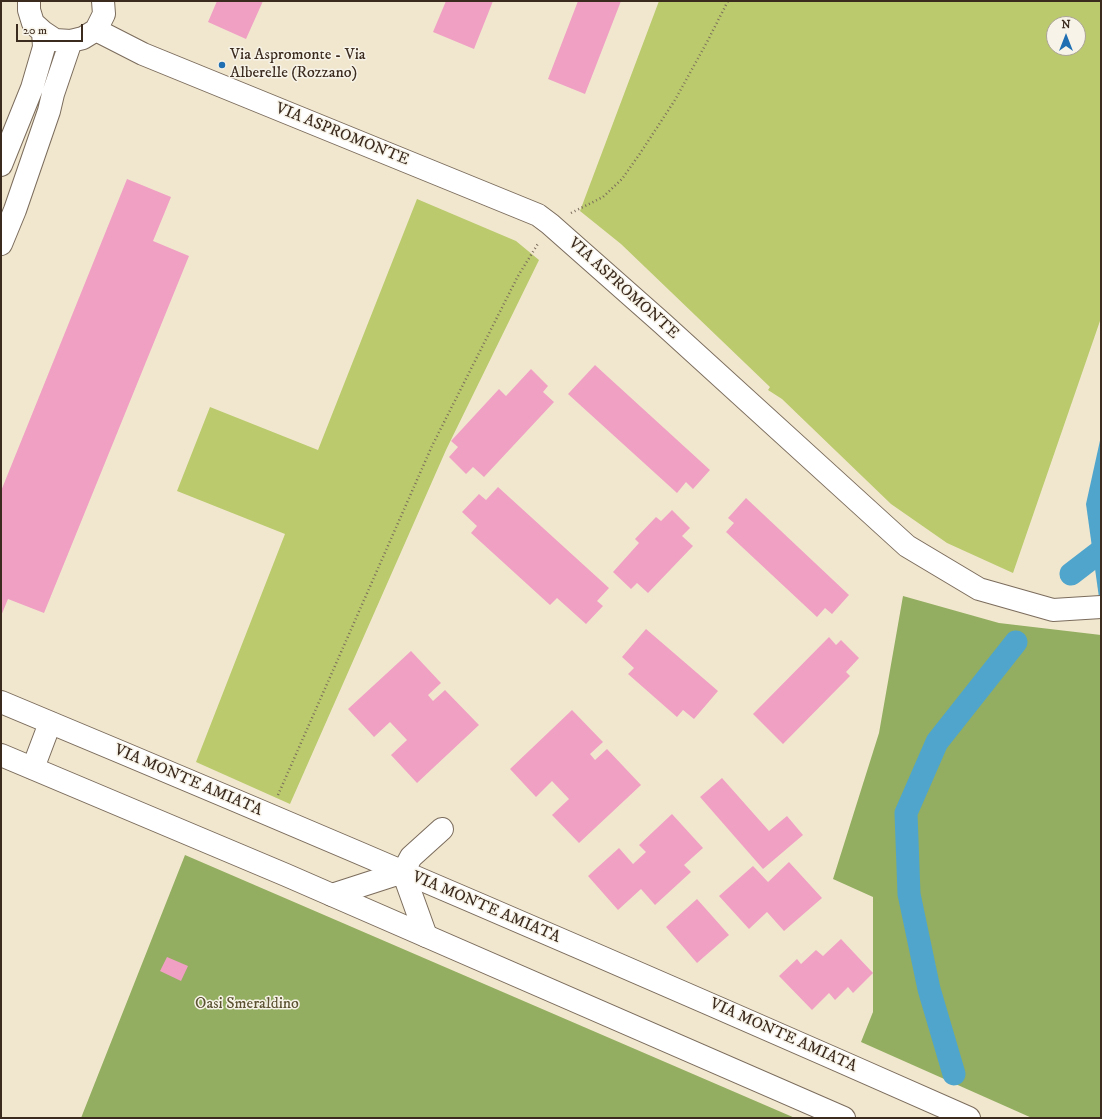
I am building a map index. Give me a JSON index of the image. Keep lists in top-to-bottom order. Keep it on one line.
{"streets":{"main road":["VIA ASPROMONTE","VIA MONTE AMIATA"]},"parks":["Oasi Smeraldino"],"places":["Via Aspromonte - Via Alberelle (Rozzano)"],"scale_bar":"20 m","north":"top"}
